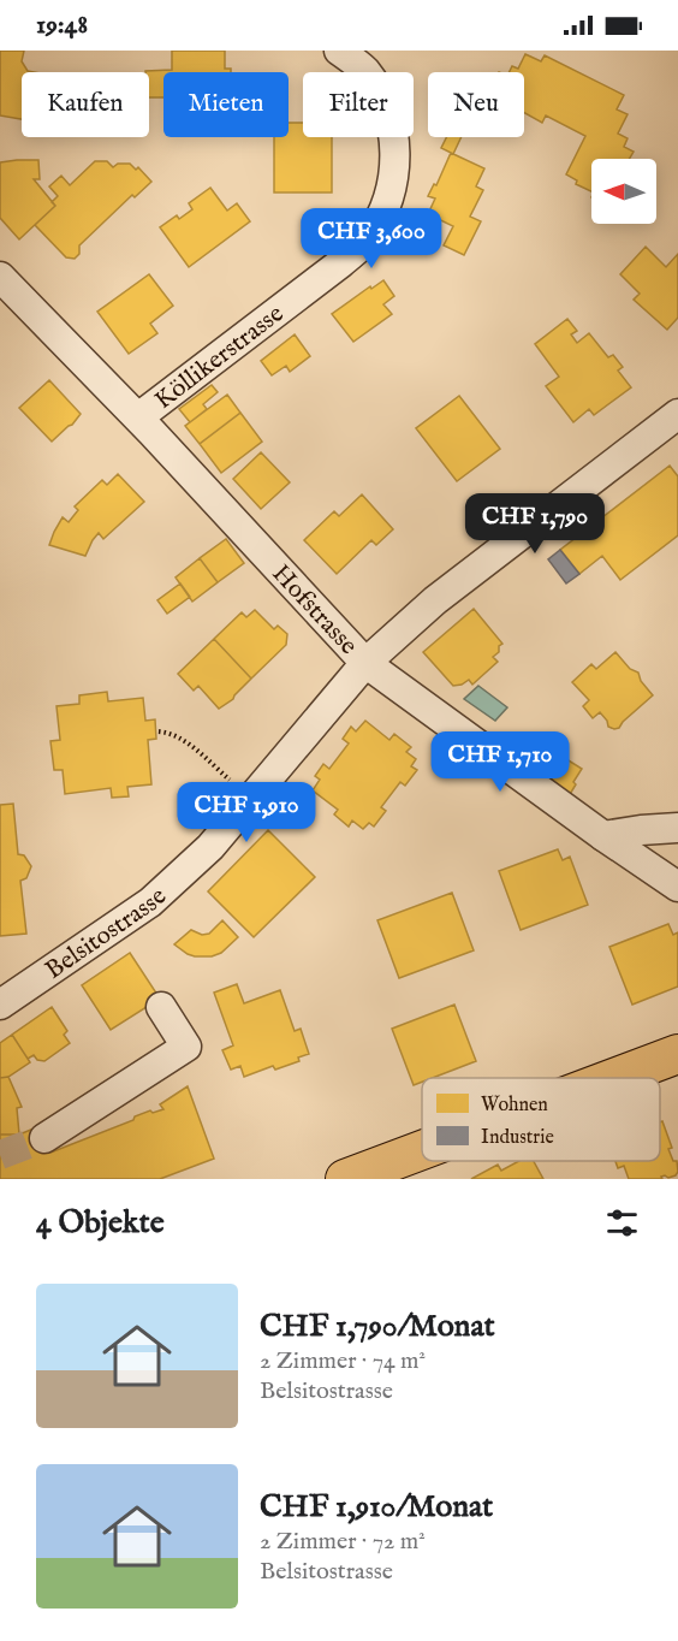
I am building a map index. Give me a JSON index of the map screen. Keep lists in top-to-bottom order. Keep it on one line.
{"streets":{"street":["Köllikerstrasse","Hofstrasse","Belsitostrasse"]},"crossings":[["Köllikerstrasse","Hofstrasse"],["Hofstrasse","Belsitostrasse"]],"legend":["Wohnen","Industrie"],"north":"left","page":{"status":"19:48","chip":["Kaufen","Mieten","Filter","Neu"],"price":["CHF 3,600","CHF 1,790","CHF 1,710","CHF 1,910"],"heading":"4 Objekte","list":[{"name":"CHF 1,790/Monat","note":"2 Zimmer · 74 m² · Belsitostrasse"},{"name":"CHF 1,910/Monat","note":"2 Zimmer · 72 m² · Belsitostrasse"}]}}
